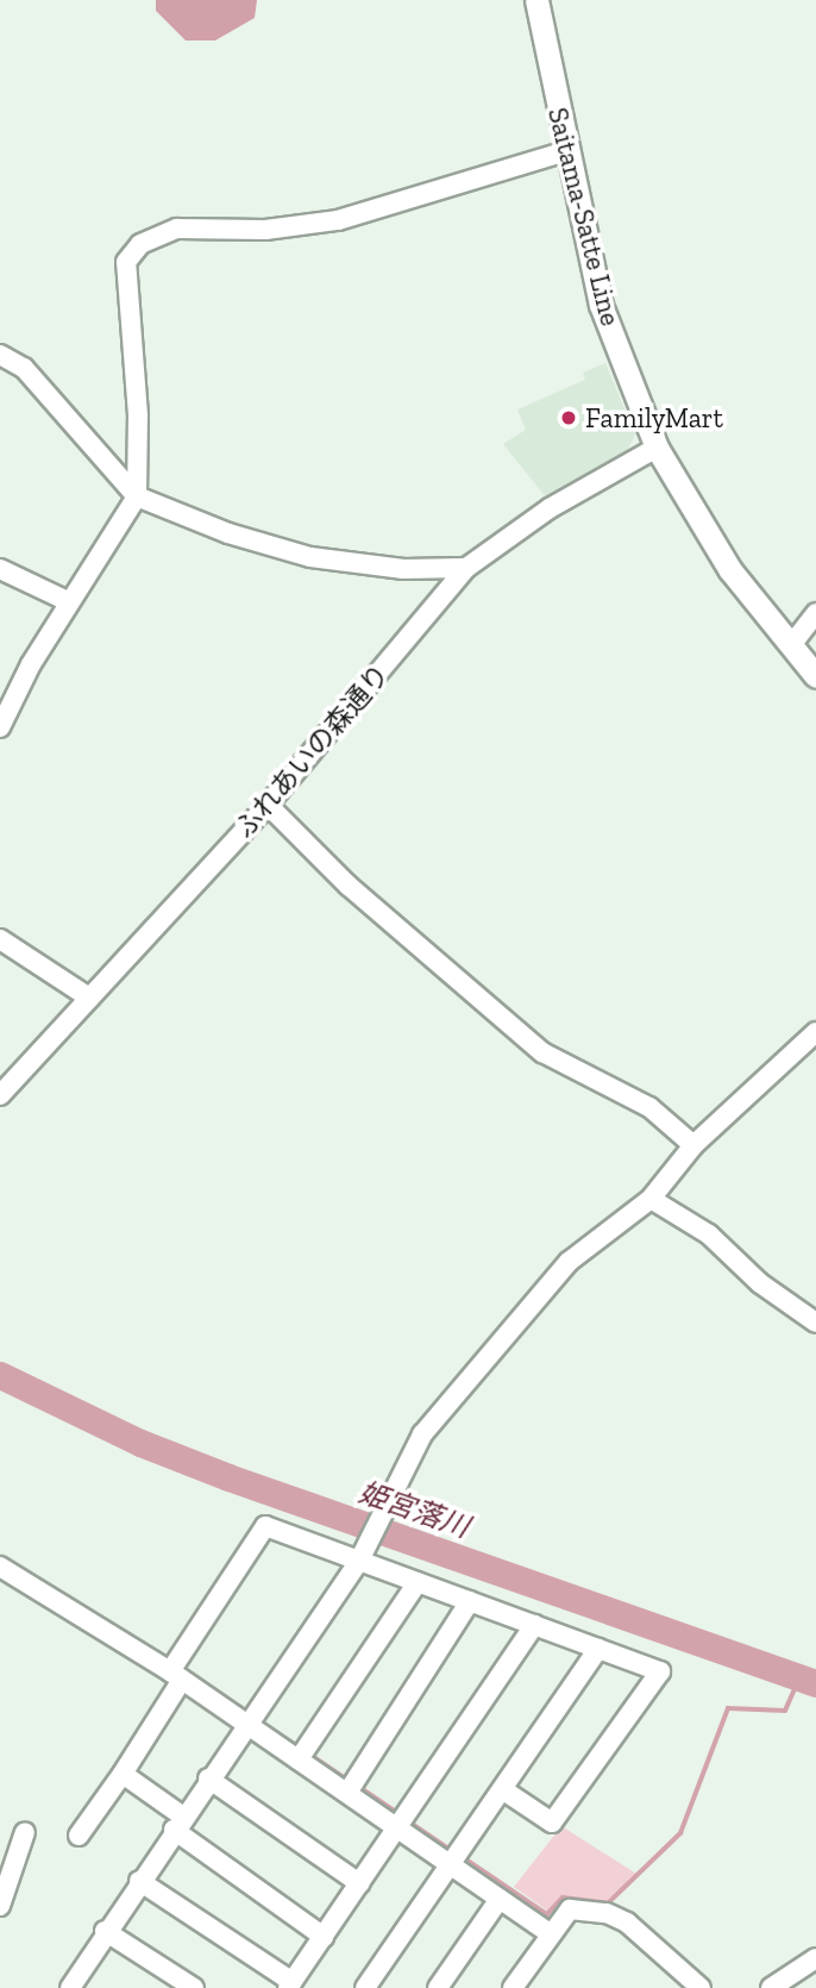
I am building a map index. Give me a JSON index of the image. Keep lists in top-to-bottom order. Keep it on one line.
{"streets":{"main road":["Saitama-Satte Line"],"street":["ふれあいの森通り"]},"crossings":[["Saitama-Satte Line","ふれあいの森通り"]],"water":["姫宮落川"],"places":["FamilyMart"]}
